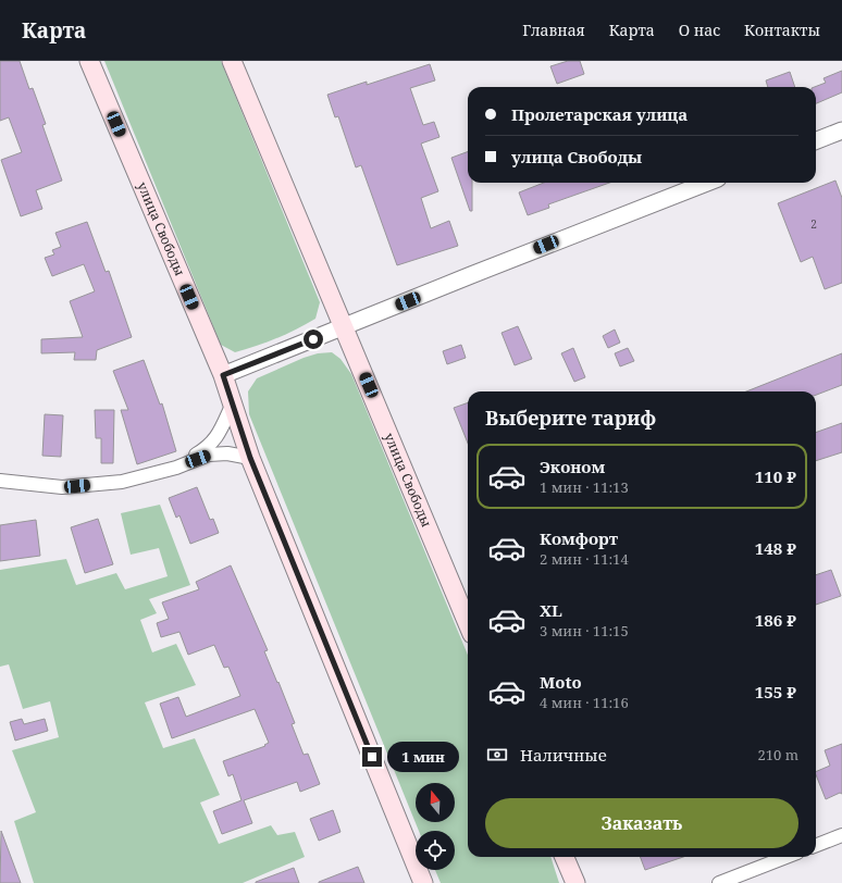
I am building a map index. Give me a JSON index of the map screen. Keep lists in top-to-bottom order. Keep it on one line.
{"streets":{"main road":["улица Свободы"]},"house_numbers":["2"],"north":"top","page":{"header":"Карта","nav":["Главная","Карта","О нас","Контакты"],"banner":["Пролетарская улица","улица Свободы"],"heading":"Выберите тариф","list":[{"name":"Эконом","note":"1 мин · 11:13","value":"110 ₽"},{"name":"Комфорт","note":"2 мин · 11:14","value":"148 ₽"},{"name":"XL","note":"3 мин · 11:15","value":"186 ₽"},{"name":"Moto","note":"4 мин · 11:16","value":"155 ₽"}],"pay":["Наличные","210 m"],"bubble":"1 мин","buttons":"Заказать"}}
